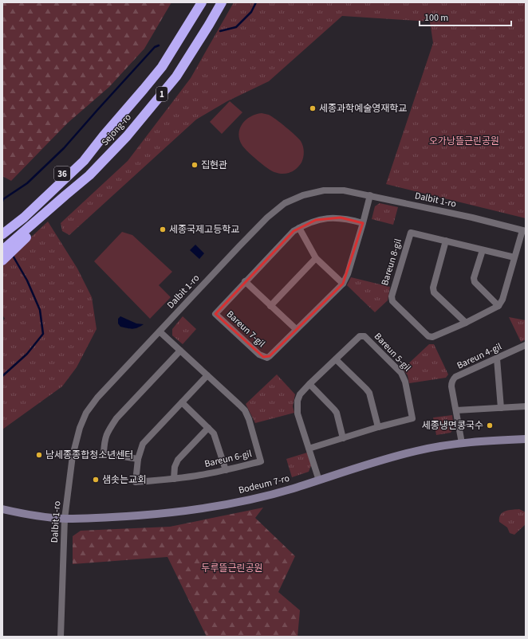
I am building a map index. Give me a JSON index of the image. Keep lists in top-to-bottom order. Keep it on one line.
{"streets":{"highway":["1","Sejong-ro","36"],"street":["Dalbit 1-ro","Bareun 8-gil","Bareun 7-gil","Bareun 5-gil","Bareun 4-gil","Bareun 6-gil","Bodeum 7-ro"]},"crossings":[["Sejong-ro","36"],["Dalbit 1-ro","Bareun 6-gil"],["Dalbit 1-ro","Bodeum 7-ro"],["Bareun 5-gil","Bodeum 7-ro"],["Bareun 4-gil","Bodeum 7-ro"]],"parks":["오가낭뜰근린공원","두루뜰근린공원"],"places":["세종과학예술영재학교","집현관","세종국제고등학교","세종냉면콩국수","남세종종합청소년센터","샘솟는교회"],"scale_bar":"100 m"}
